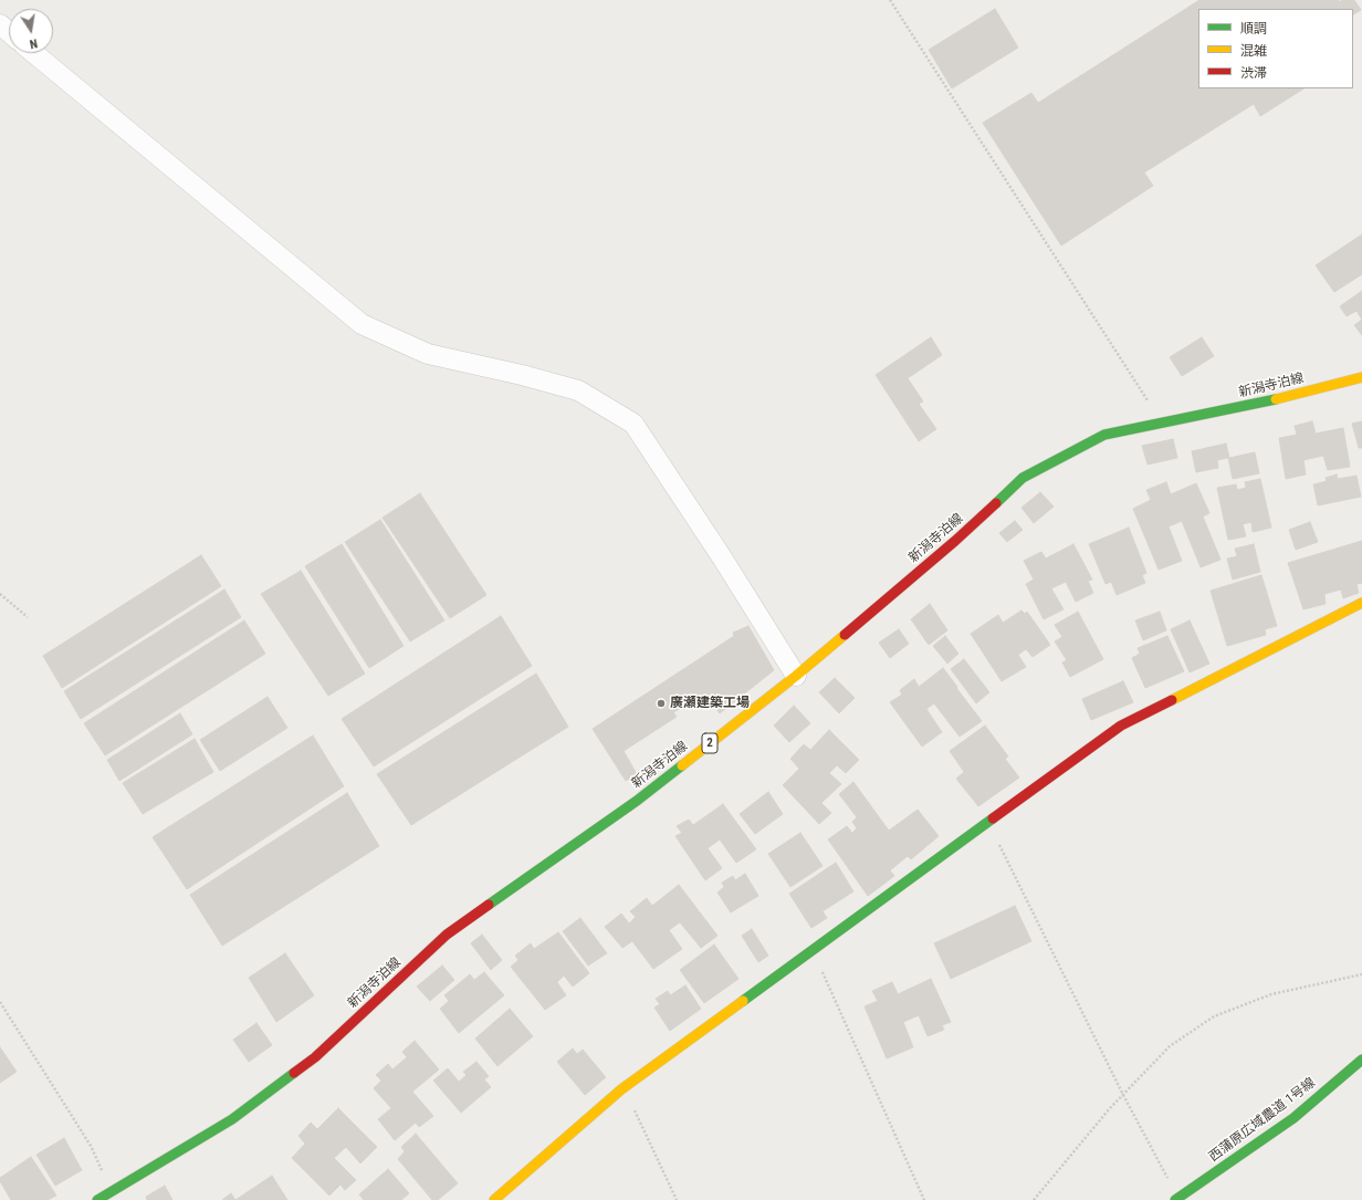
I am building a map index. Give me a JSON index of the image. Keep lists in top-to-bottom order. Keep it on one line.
{"streets":{"main road":["新潟寺泊線","2","西蒲原広域農道 1号線"]},"places":["廣瀬建築工場"],"legend":["順調","混雑","渋滞"],"north":"bottom"}
